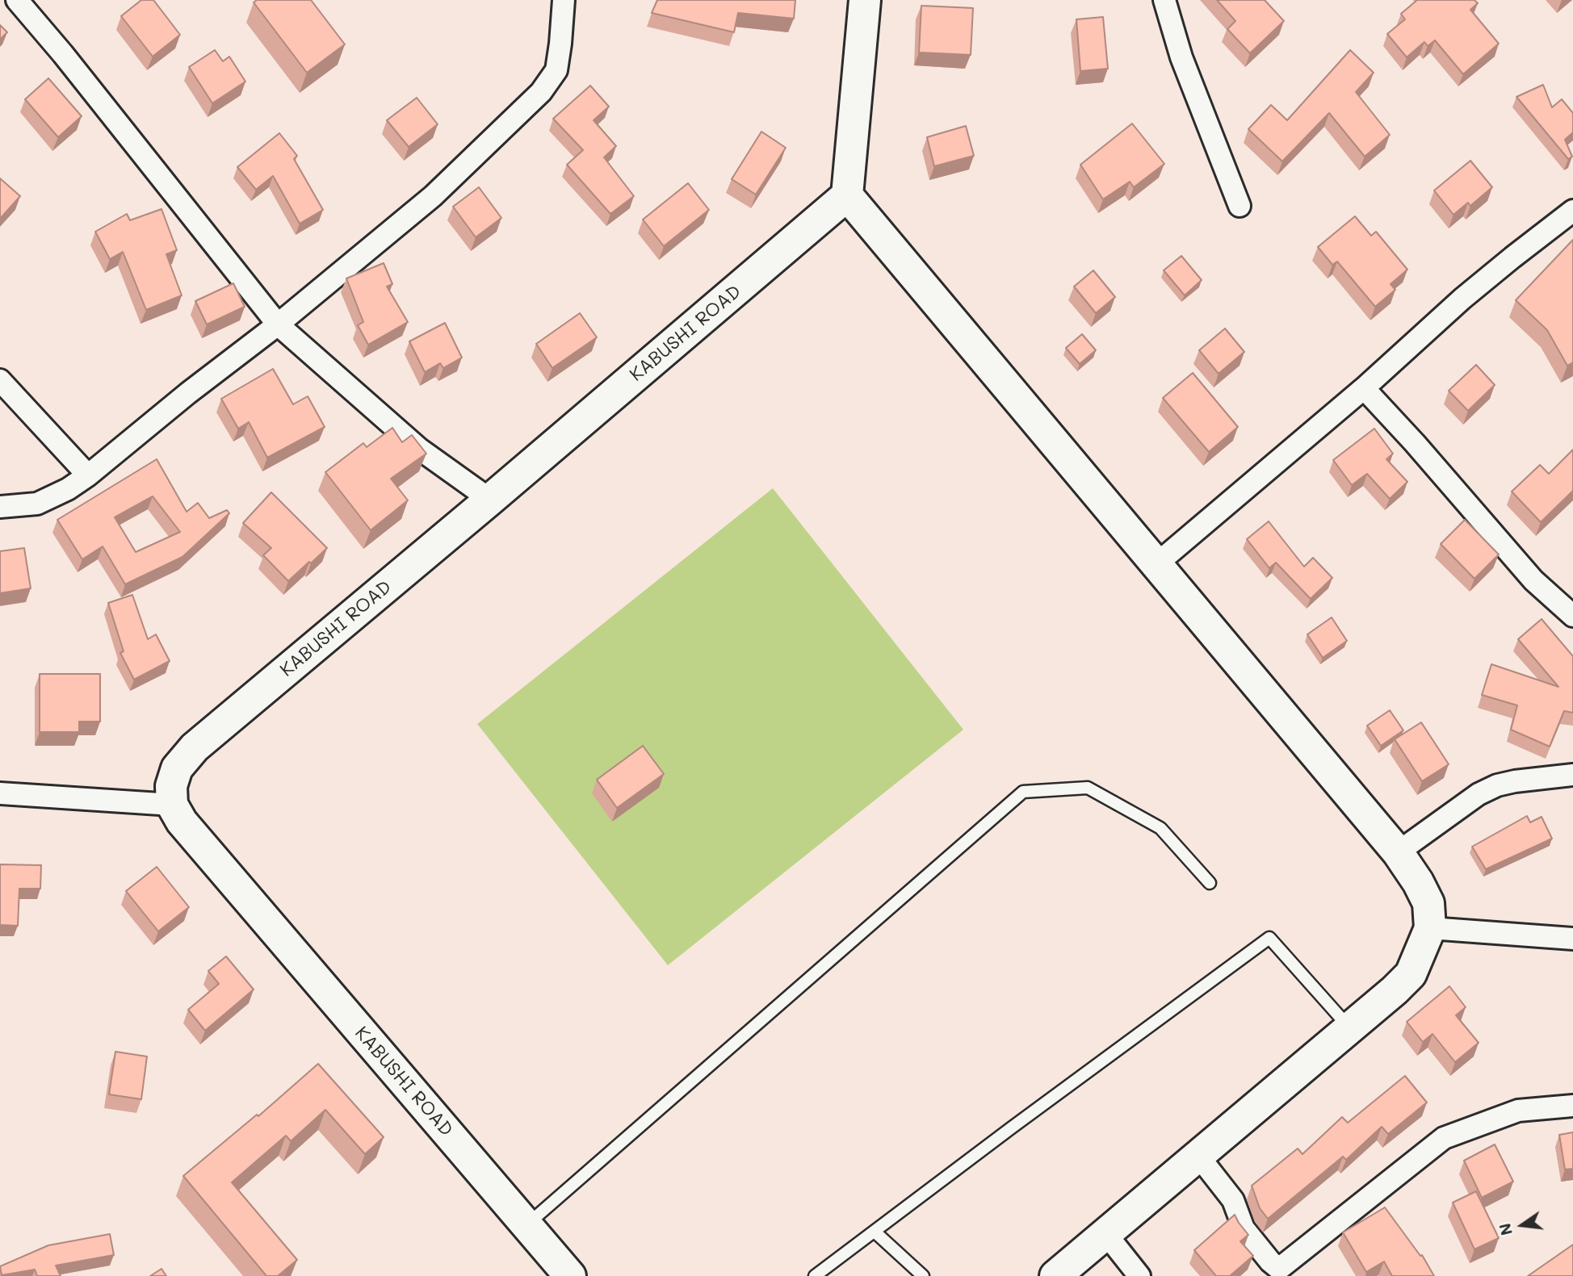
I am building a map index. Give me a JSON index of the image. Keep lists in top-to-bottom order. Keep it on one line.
{"streets":{"main road":["KABUSHI ROAD"]},"north":"left"}
